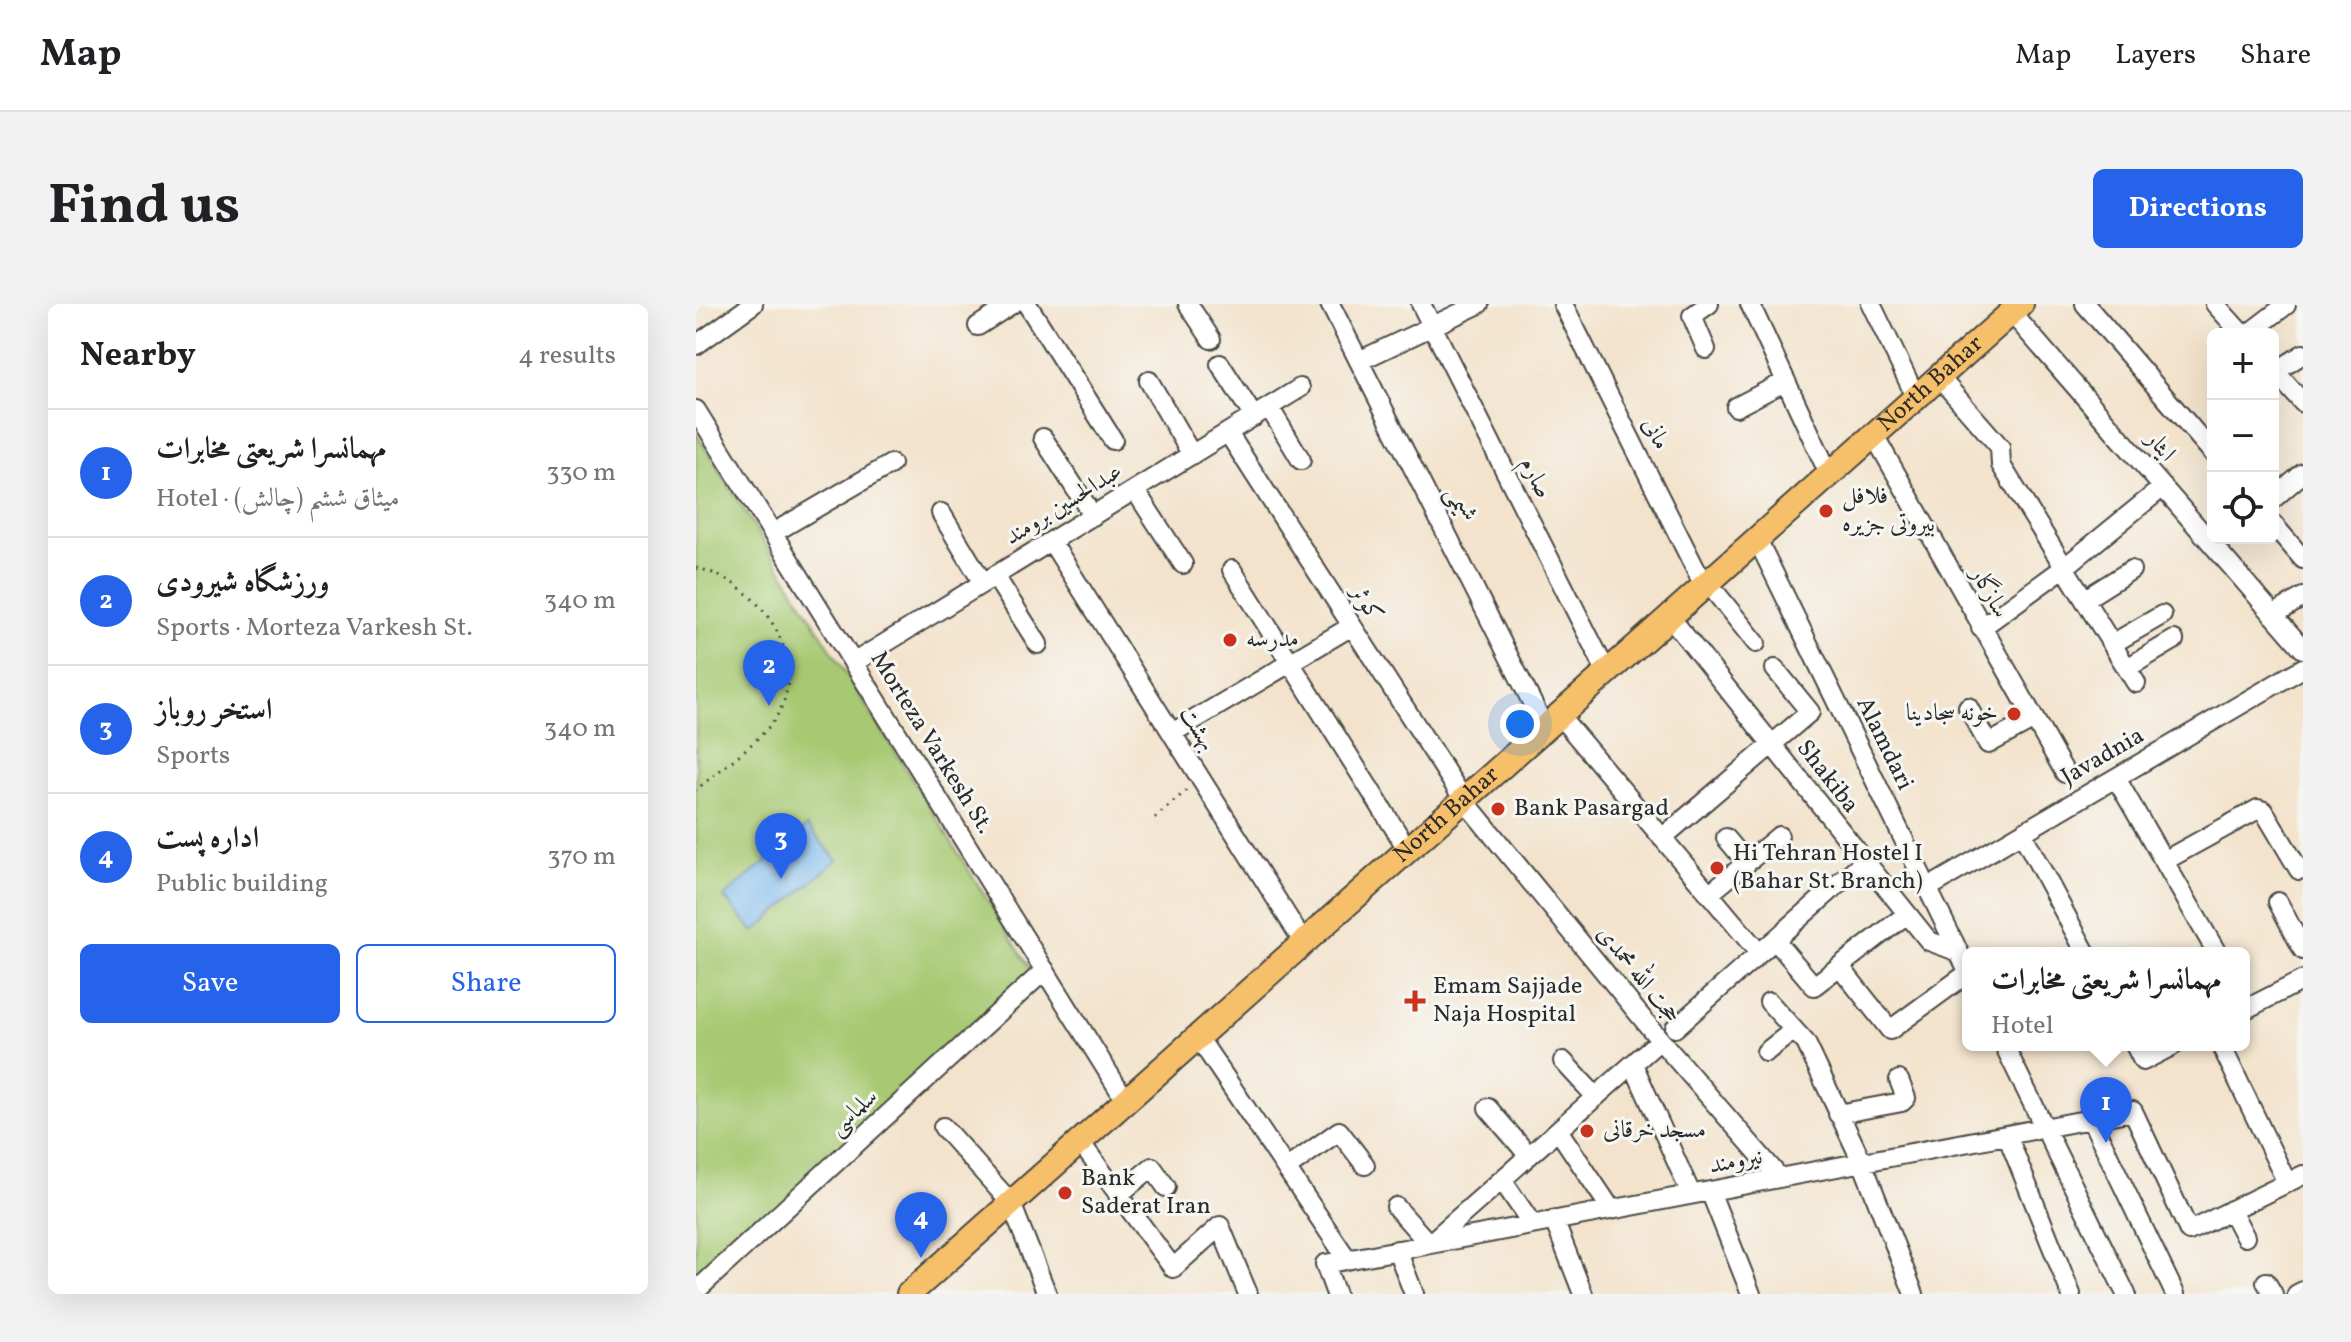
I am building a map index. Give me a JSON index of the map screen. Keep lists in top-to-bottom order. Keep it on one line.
{"streets":{"main road":["North Bahar"],"street":["مانی","ایثار","صارم","عبدالحسین برومند","شیمی","سازگار","کوثر","بهشت","Morteza Varkesh St.","Alamdari","Javadnia","Shakiba","حجت الله محمدی","سلماسی","نیرومند"]},"crossings":[["North Bahar","مانی"],["North Bahar","ایثار"],["North Bahar","صارم"],["North Bahar","شیمی"],["North Bahar","سازگار"],["North Bahar","کوثر"],["North Bahar","بهشت"],["North Bahar","Morteza Varkesh St."],["North Bahar","Alamdari"],["North Bahar","Shakiba"],["North Bahar","حجت الله محمدی"],["عبدالحسین برومند","کوثر"],["عبدالحسین برومند","بهشت"],["عبدالحسین برومند","Morteza Varkesh St."],["کوثر","حجت الله محمدی"],["Morteza Varkesh St.","سلماسی"],["Alamdari","Javadnia"],["Alamdari","Shakiba"],["حجت الله محمدی","نیرومند"]],"places":{"other":["فلافل بیروتی جزیره","مدرسه","خونه سجادینا","Bank Pasargad","Hi Tehran Hostel I (Bahar St. Branch)","مسجد خرقانی","Bank Saderat Iran"],"health":["Emam Sajjade Naja Hospital"]},"page":{"header":"Map","nav":["Map","Layers","Share"],"title":"Find us","buttons":["Directions",["Save","Share"]],"heading":["Nearby","4 results"],"map_buttons":["+","−"],"list":[{"mark":"1","name":"مهمانسرا شریعتی مخابرات","note":"Hotel · میثاق ششم (چالش)","value":"330 m"},{"mark":"2","name":"ورزشگاه شیرودی","note":"Sports · Morteza Varkesh St.","value":"340 m"},{"mark":"3","name":"استخر روباز","note":"Sports","value":"340 m"},{"mark":"4","name":"اداره پست","note":"Public building","value":"370 m"}],"pins":["2","3","1","4"],"popup":["مهمانسرا شریعتی مخابرات","Hotel"]}}
